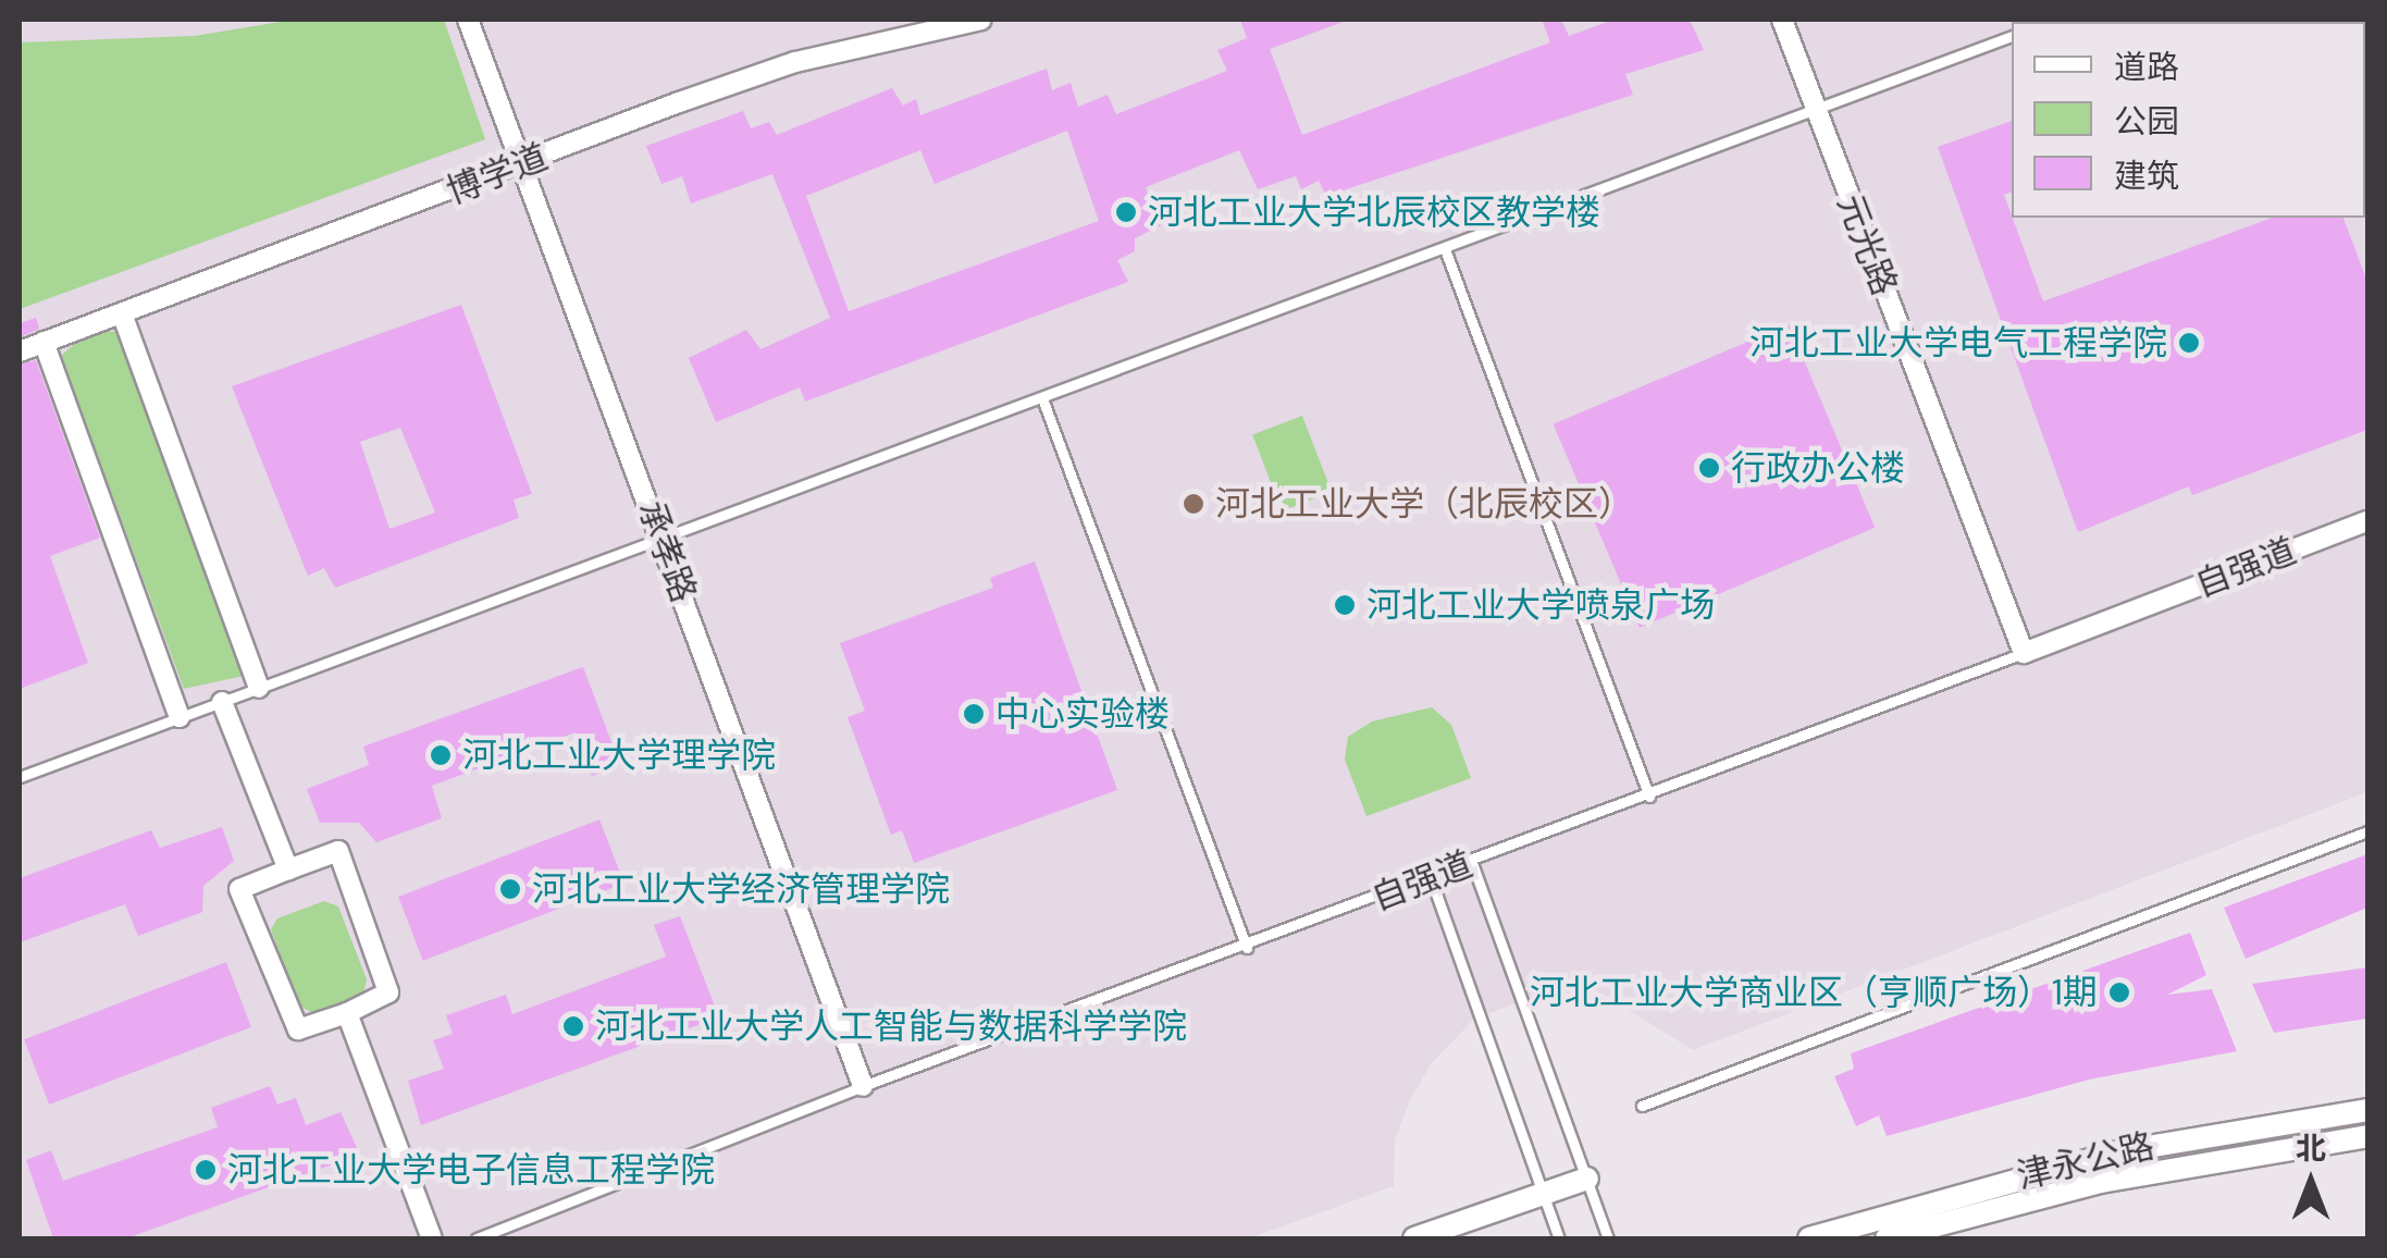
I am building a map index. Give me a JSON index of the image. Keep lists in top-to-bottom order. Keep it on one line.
{"streets":{"street":["博学道","元光路","承孝路","自强道","津永公路"]},"crossings":[["博学道","承孝路"],["元光路","自强道"],["承孝路","自强道"]],"places":["河北工业大学北辰校区教学楼","河北工业大学电气工程学院","行政办公楼","河北工业大学（北辰校区）","河北工业大学喷泉广场","中心实验楼","河北工业大学理学院","河北工业大学经济管理学院","河北工业大学商业区（亨顺广场）1期","河北工业大学人工智能与数据科学学院","河北工业大学电子信息工程学院"],"legend":["道路","公园","建筑"],"north":"top"}
